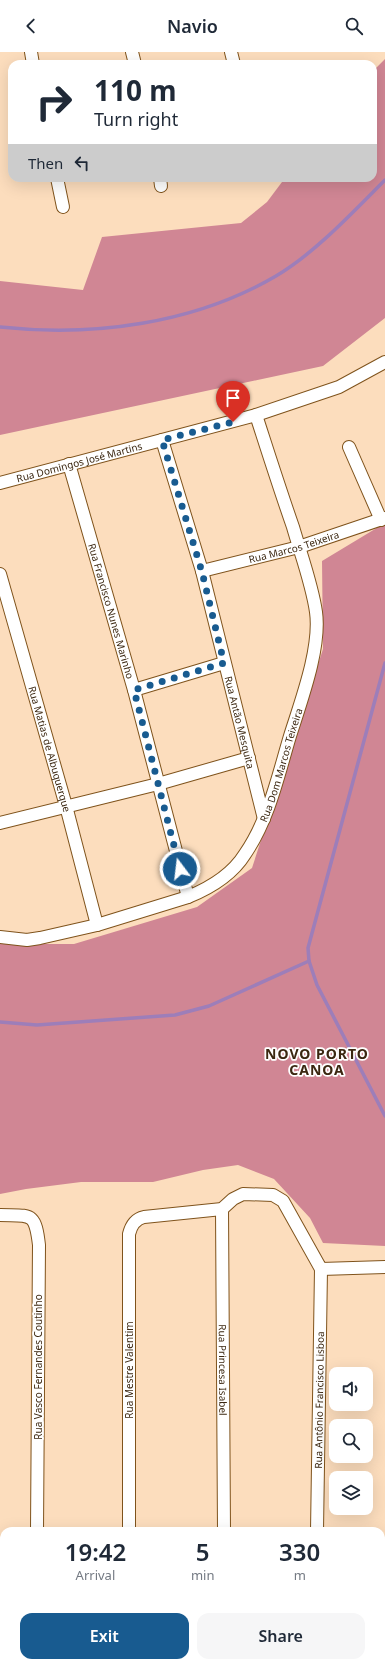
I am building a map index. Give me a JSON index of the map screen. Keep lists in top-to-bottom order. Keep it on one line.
{"streets":{"street":["Rua Domingos José Martins","Rua Marcos Teixeira","Rua Francisco Nunes Marinho","Rua Antão Mesquita","Rua Matias de Albuquerque","Rua Dom Marcos Teixeira","Rua Vasco Fernandes Coutinho","Rua Mestre Valentim","Rua Princesa Isabel","Rua Antônio Francisco Lisboa"]},"crossings":[["Rua Domingos José Martins","Rua Francisco Nunes Marinho"],["Rua Domingos José Martins","Rua Antão Mesquita"],["Rua Domingos José Martins","Rua Dom Marcos Teixeira"],["Rua Marcos Teixeira","Rua Antão Mesquita"],["Rua Marcos Teixeira","Rua Dom Marcos Teixeira"],["Rua Francisco Nunes Marinho","Rua Dom Marcos Teixeira"],["Rua Antão Mesquita","Rua Dom Marcos Teixeira"],["Rua Matias de Albuquerque","Rua Dom Marcos Teixeira"],["Rua Mestre Valentim","Rua Princesa Isabel"]],"districts":["NOVO PORTO CANOA"],"page":{"header":"Navio","turn":["110 m","Turn right"],"then":"Then","eta":["19:42","Arrival","5","min","330","m"],"buttons":["Exit","Share"]}}
